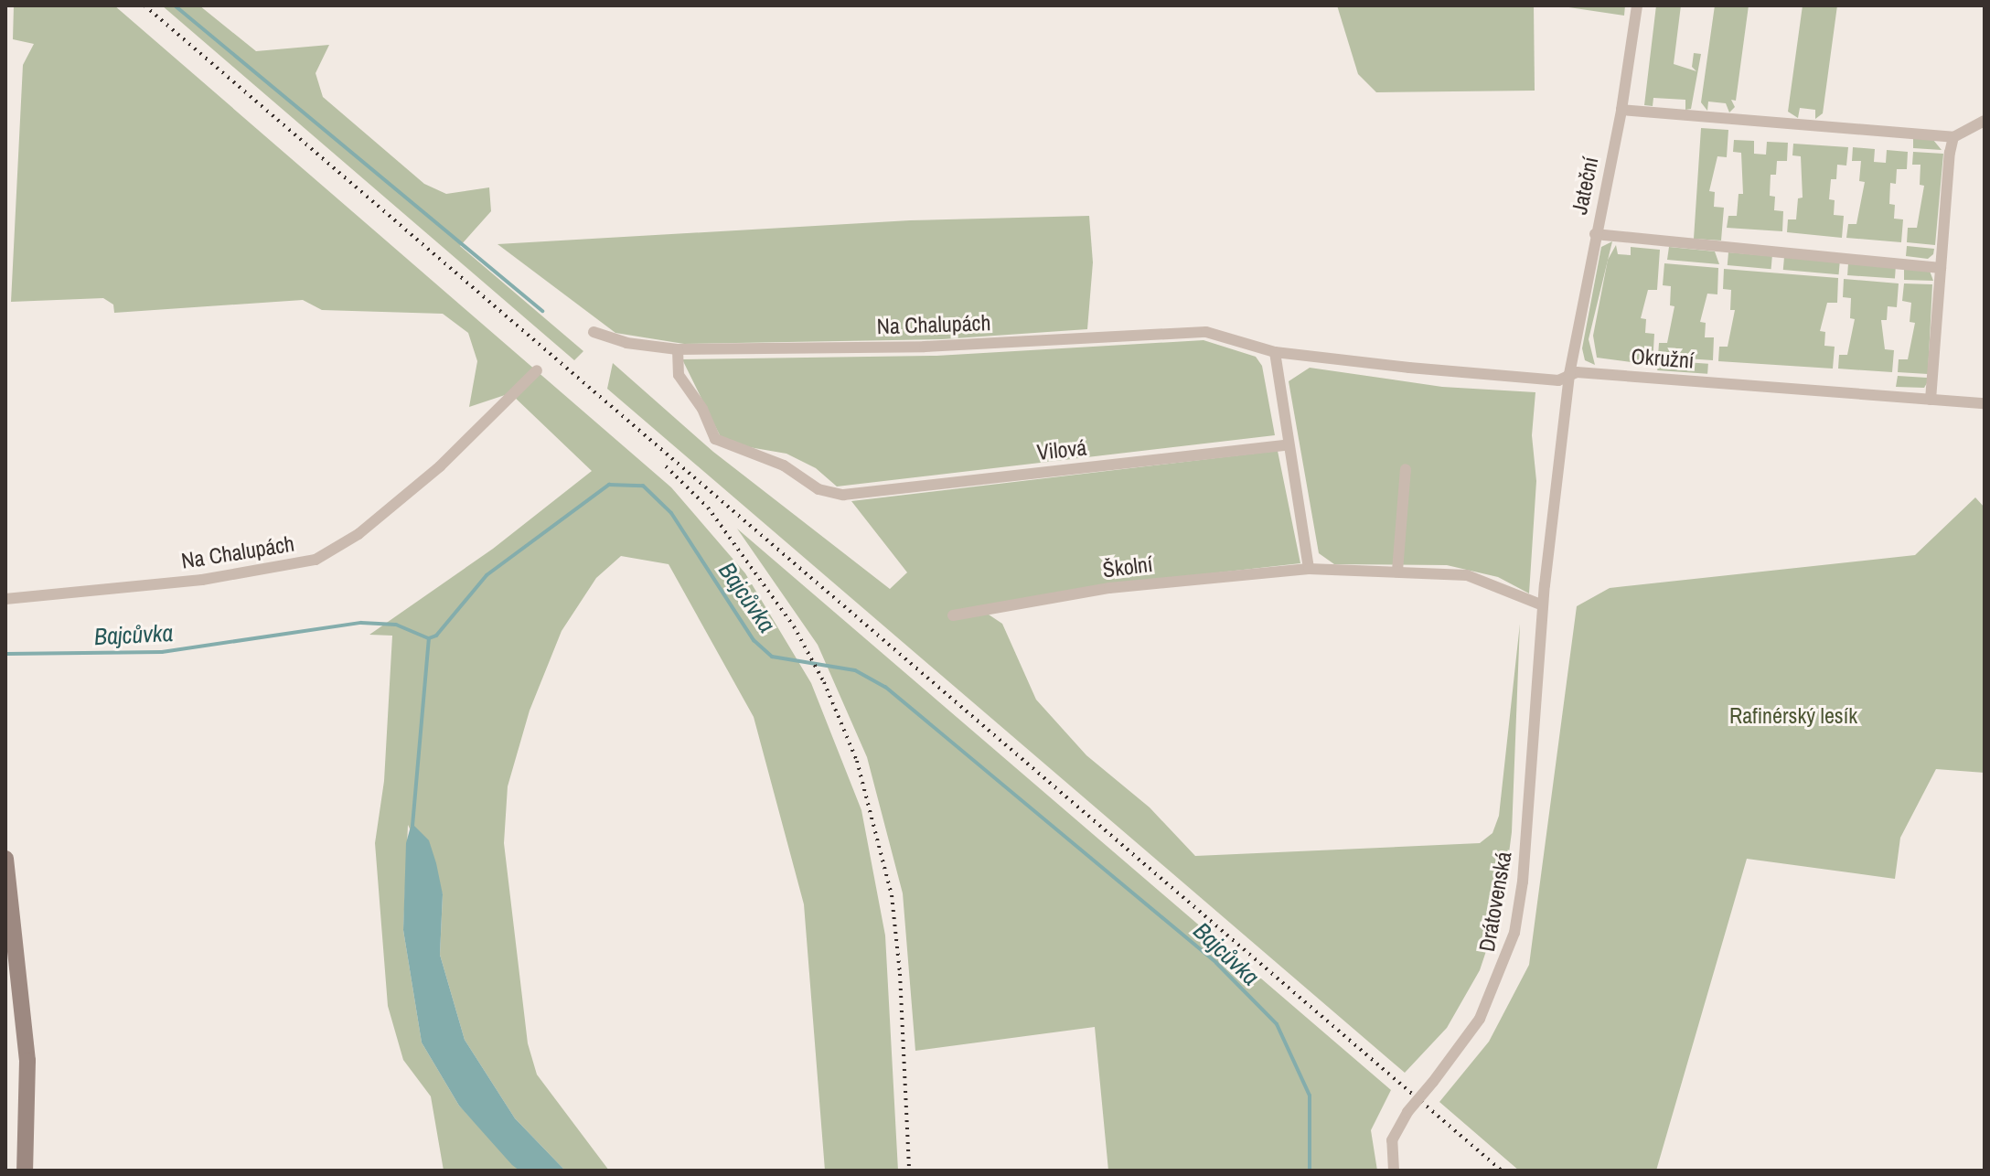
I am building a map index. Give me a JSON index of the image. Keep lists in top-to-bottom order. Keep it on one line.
{"streets":{"street":["Jateční","Na Chalupách","Okružní","Vilová","Školní","Drátovenská"]},"crossings":[["Jateční","Na Chalupách"],["Jateční","Okružní"],["Na Chalupách","Okružní"],["Na Chalupách","Vilová"],["Školní","Drátovenská"]],"water":["Bajcůvka"],"parks":["Rafinérský lesík"]}
